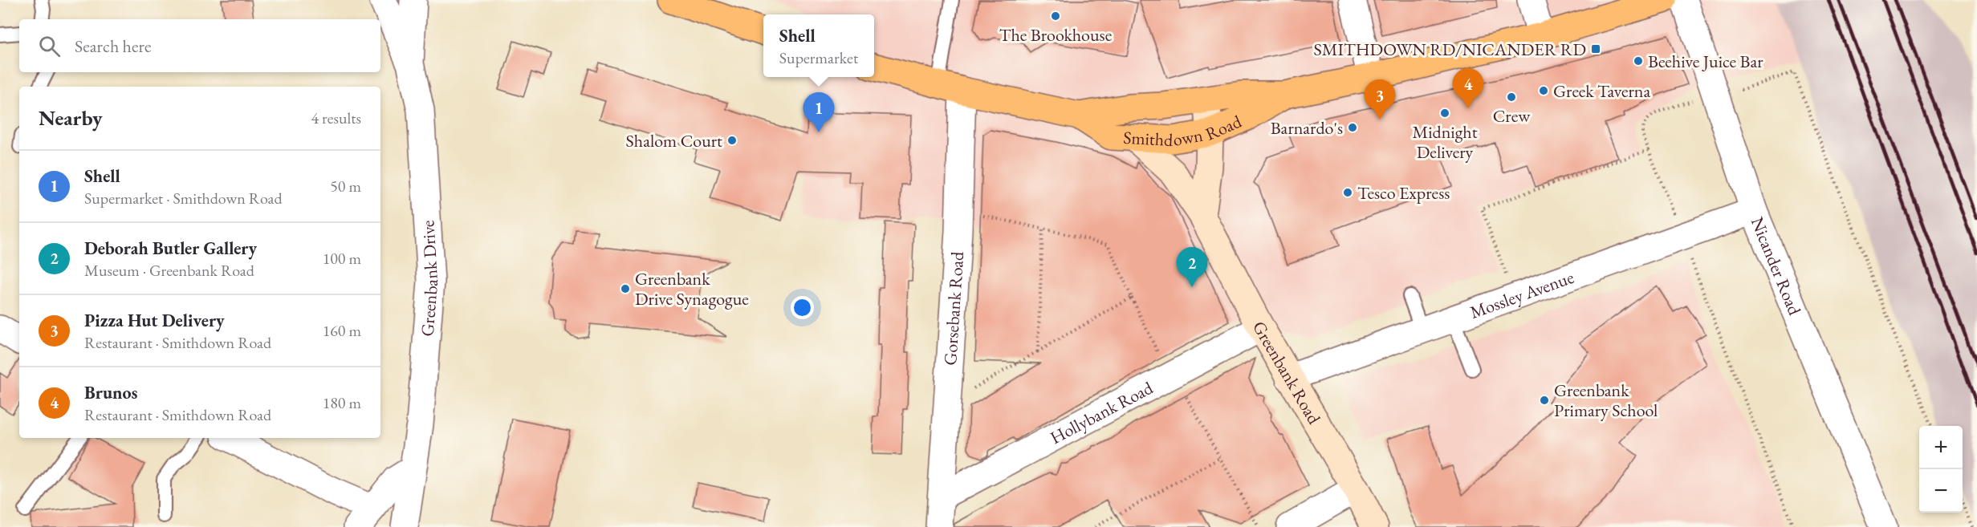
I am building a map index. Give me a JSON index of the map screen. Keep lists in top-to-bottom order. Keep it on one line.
{"streets":{"highway":["Smithdown Road"],"street":["Nicander Road","Greenbank Drive","Mossley Avenue","Gorsebank Road","Greenbank Road","Hollybank Road"]},"crossings":[["Smithdown Road","Gorsebank Road"],["Smithdown Road","Greenbank Road"],["Nicander Road","Mossley Avenue"],["Mossley Avenue","Greenbank Road"],["Gorsebank Road","Hollybank Road"],["Greenbank Road","Hollybank Road"]],"places":{"other":["The Brookhouse","Beehive Juice Bar","Greek Taverna","Crew","Midnight Delivery","Barnardo's","Shalom Court","Tesco Express","Greenbank Drive Synagogue","Greenbank Primary School"],"transit":["SMITHDOWN RD/NICANDER RD"]},"page":{"popup":["Shell","Supermarket"],"search":"Search here","pins":["4","3","1","2"],"heading":["Nearby","4 results"],"list":[{"mark":"1","name":"Shell","note":"Supermarket · Smithdown Road","value":"50 m"},{"mark":"2","name":"Deborah Butler Gallery","note":"Museum · Greenbank Road","value":"100 m"},{"mark":"3","name":"Pizza Hut Delivery","note":"Restaurant · Smithdown Road","value":"160 m"},{"mark":"4","name":"Brunos","note":"Restaurant · Smithdown Road","value":"180 m"}],"map_buttons":["+","−"]}}
